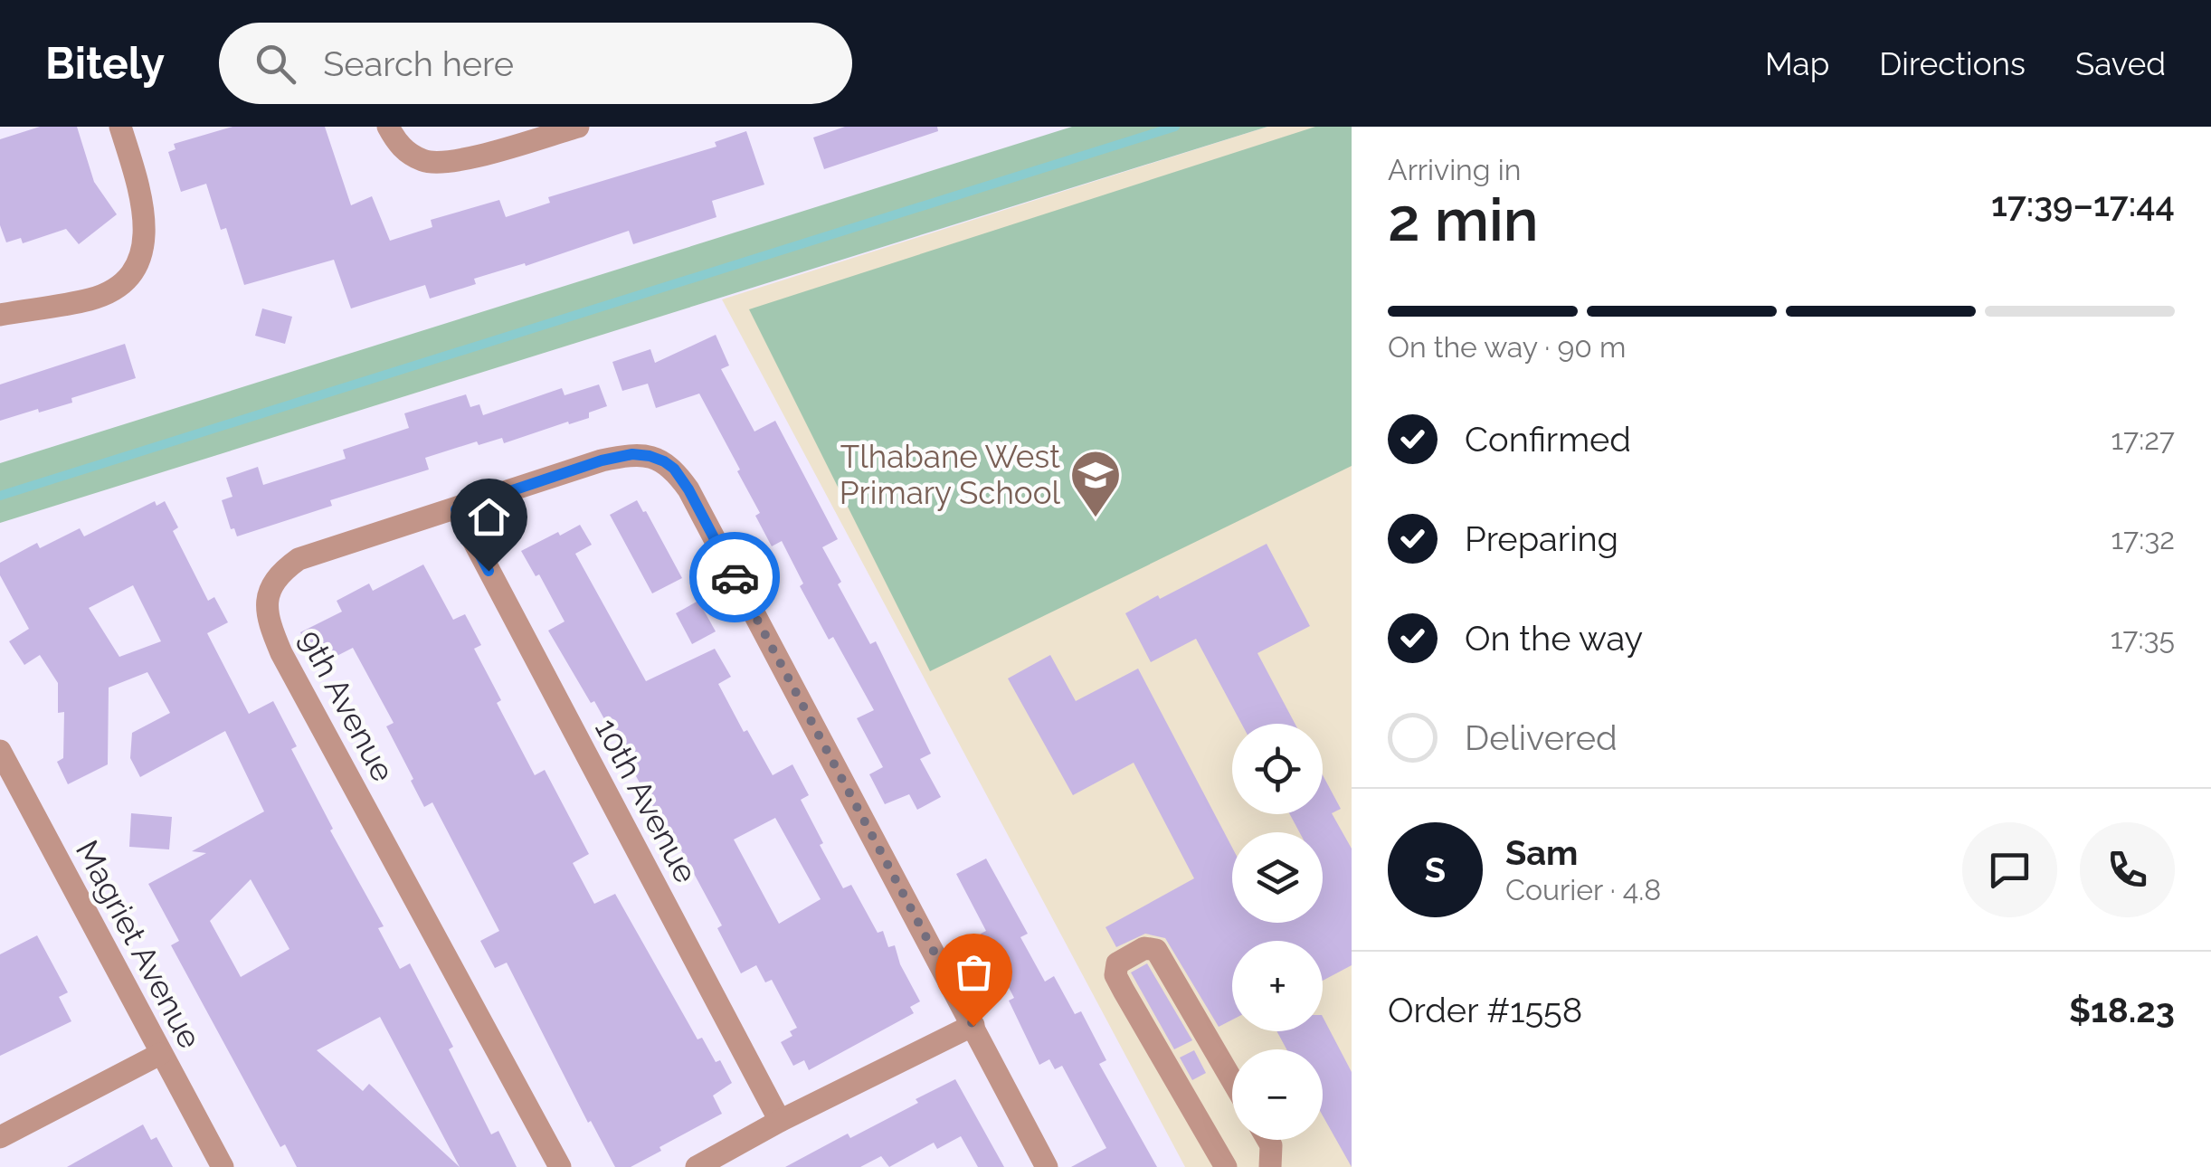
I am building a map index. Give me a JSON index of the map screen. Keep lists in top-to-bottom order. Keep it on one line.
{"streets":{"street":["9th Avenue","10th Avenue","Magriet Avenue"]},"crossings":[["9th Avenue","10th Avenue"]],"places":{"school or university":["Tlhabane West Primary School"]},"page":{"header":"Bitely","search":"Search here","nav":["Map","Directions","Saved"],"heading":["2 min","Arriving in","17:39–17:44"],"panel":["Sam","Courier · 4.8","Order #1558","$18.23"],"bar":"On the way · 90 m","list":[["Confirmed","17:27"],["Preparing","17:32"],["On the way","17:35"],"Delivered"],"map_buttons":["+","−"],"round":"S"}}
